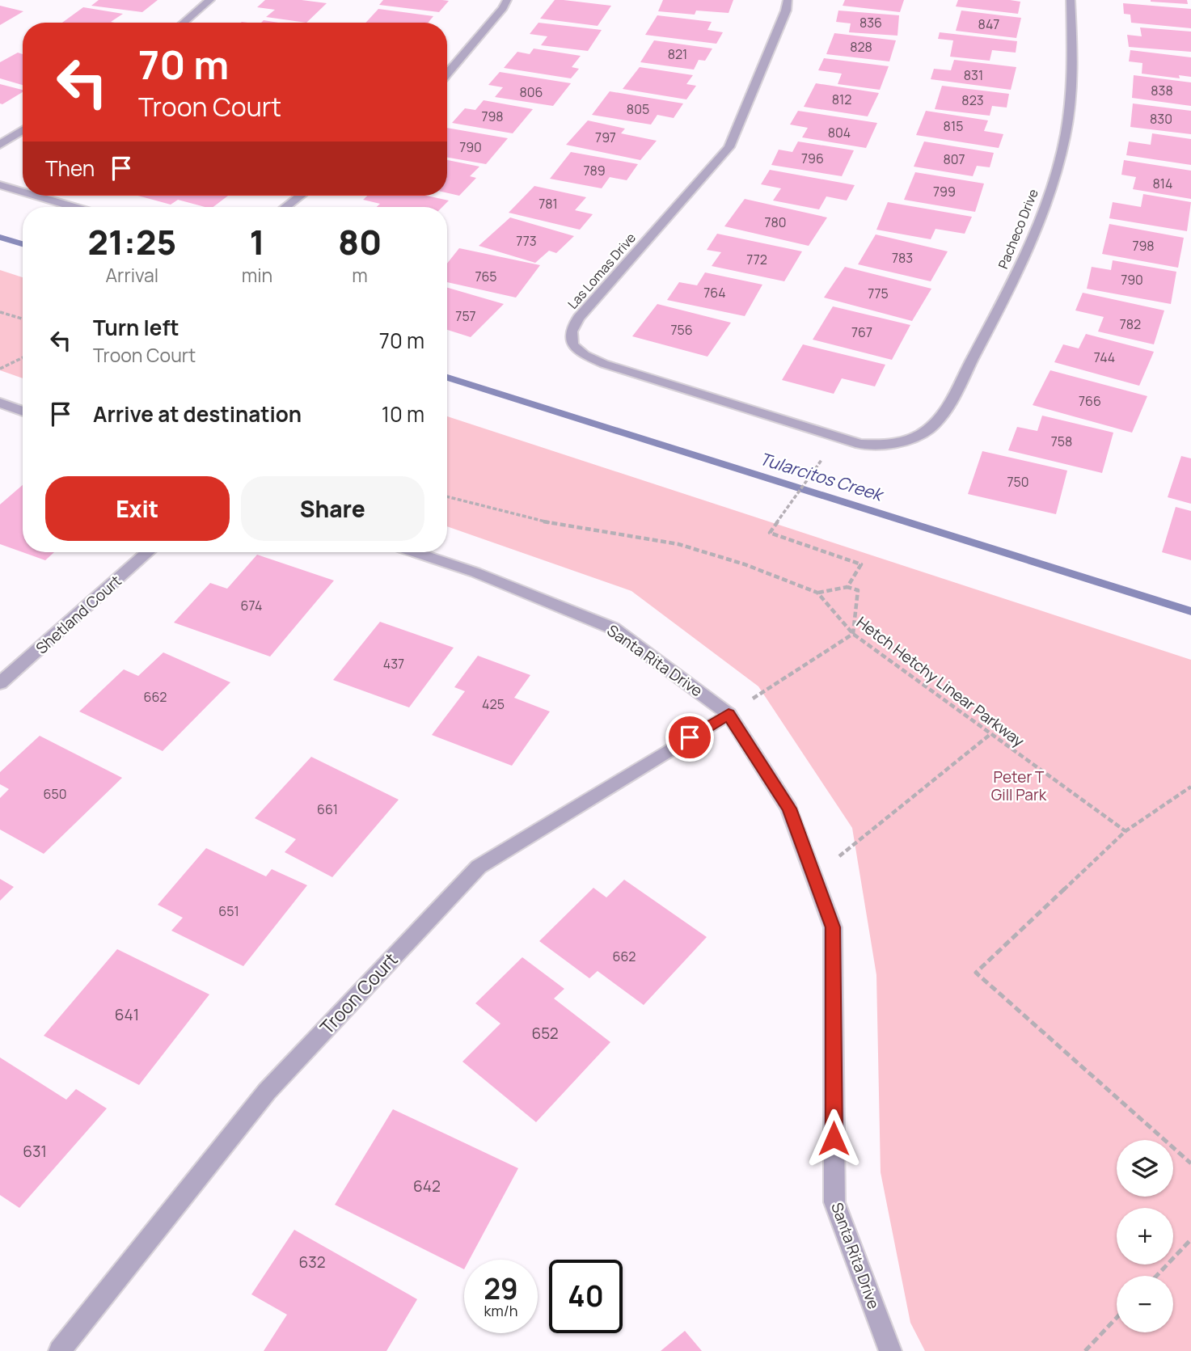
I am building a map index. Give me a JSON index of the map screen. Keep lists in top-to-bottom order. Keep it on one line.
{"streets":{"street":["Pacheco Drive","Las Lomas Drive","Shetland Court","Santa Rita Drive","Troon Court"],"path":["Hetch Hetchy Linear Parkway"]},"crossings":[["Pacheco Drive","Las Lomas Drive"],["Santa Rita Drive","Troon Court"]],"water":["Tularcitos Creek"],"parks":["Peter T Gill Park"],"house_numbers":["836","847","828","821","831","838","806","812","823","805","798","830","815","804","797","790","796","807","789","814","799","781","780","773","798","783","772","765","790","764","775","757","782","756","767","744","766","758","750","674","437","662","425","650","661","651","662","641","652","631","642","632"],"page":{"turn":["70 m","Troon Court"],"then":"Then","eta":["21:25","Arrival","1","min","80","m"],"list":[{"name":"Turn left","note":"Troon Court","value":"70 m"},{"name":"Arrive at destination","value":"10 m"}],"buttons":["Exit","Share"],"map_buttons":["+","−"],"speed":"29 km/h","limit":"40"}}
